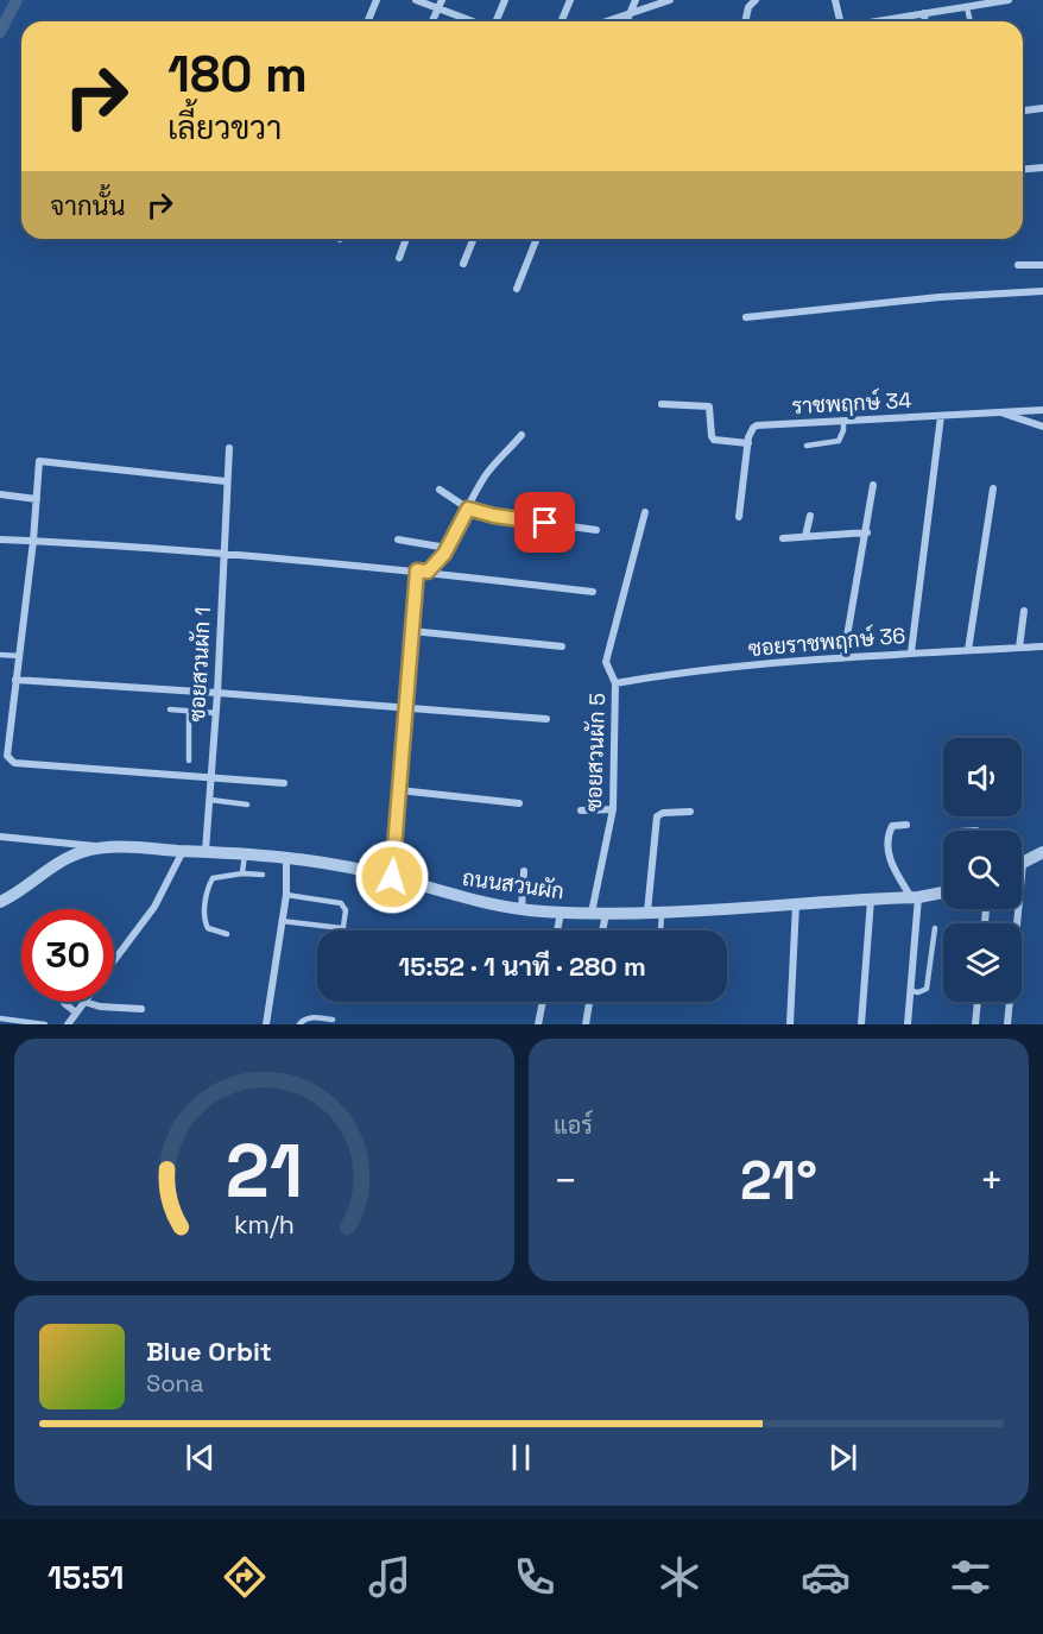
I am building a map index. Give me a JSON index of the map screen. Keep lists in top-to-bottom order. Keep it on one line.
{"streets":{"street":["ราชพฤกษ์ 34","ซอยราชพฤกษ์ 36","ซอยสวนผัก 1","ซอยสวนผัก 5","ถนนสวนผัก"]},"crossings":[["ซอยราชพฤกษ์ 36","ซอยสวนผัก 5"],["ซอยสวนผัก 1","ถนนสวนผัก"],["ซอยสวนผัก 5","ถนนสวนผัก"]],"page":{"turn":["180 m","เลี้ยวขวา"],"then":"จากนั้น","limit":"30","trip":"15:52 · 1 นาที · 280 m","tile":"แอร์","heat":["−","21°","+"],"song":["Blue Orbit","Sona"],"tabs":"15:51","gauge":["21","km/h"]}}
